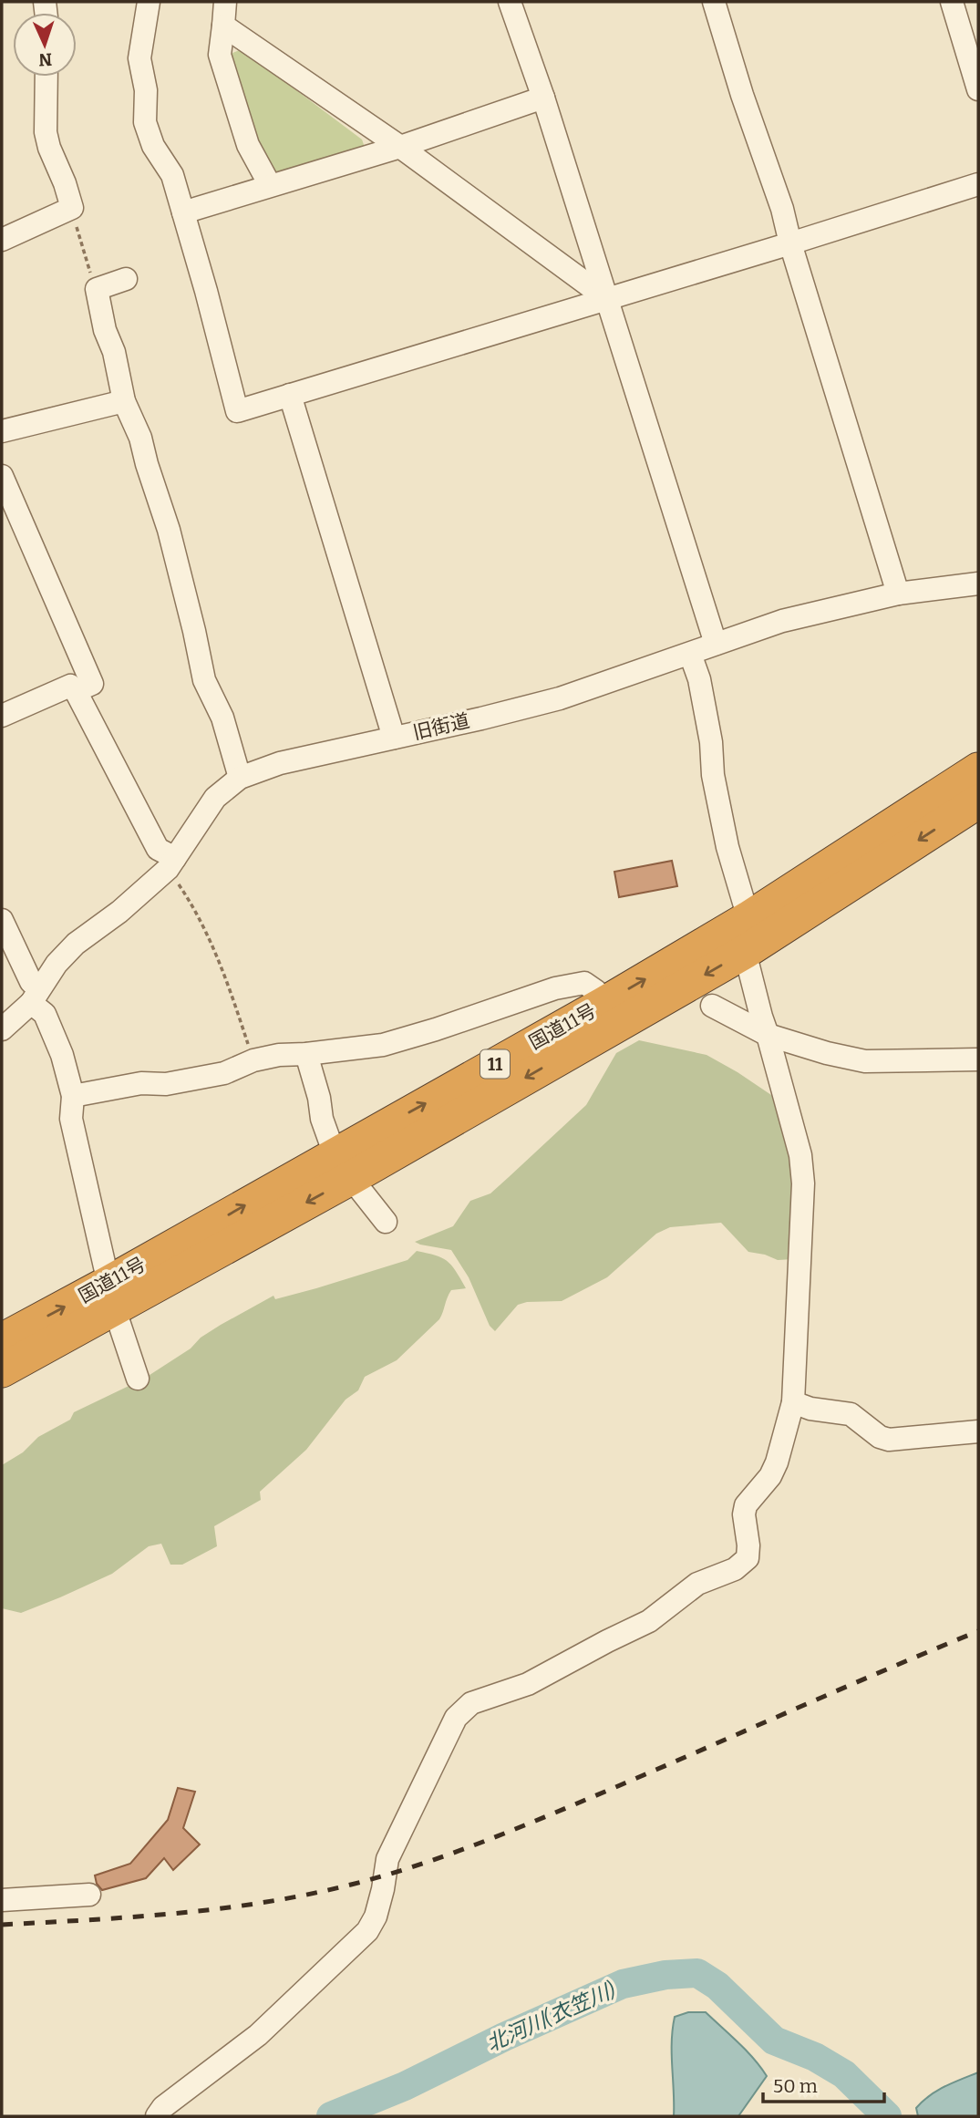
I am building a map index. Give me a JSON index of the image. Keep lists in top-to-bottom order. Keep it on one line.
{"streets":{"highway":["国道11号","11"],"street":["旧街道"]},"water":["北河川(衣笠川)"],"scale_bar":"50 m","north":"bottom"}
